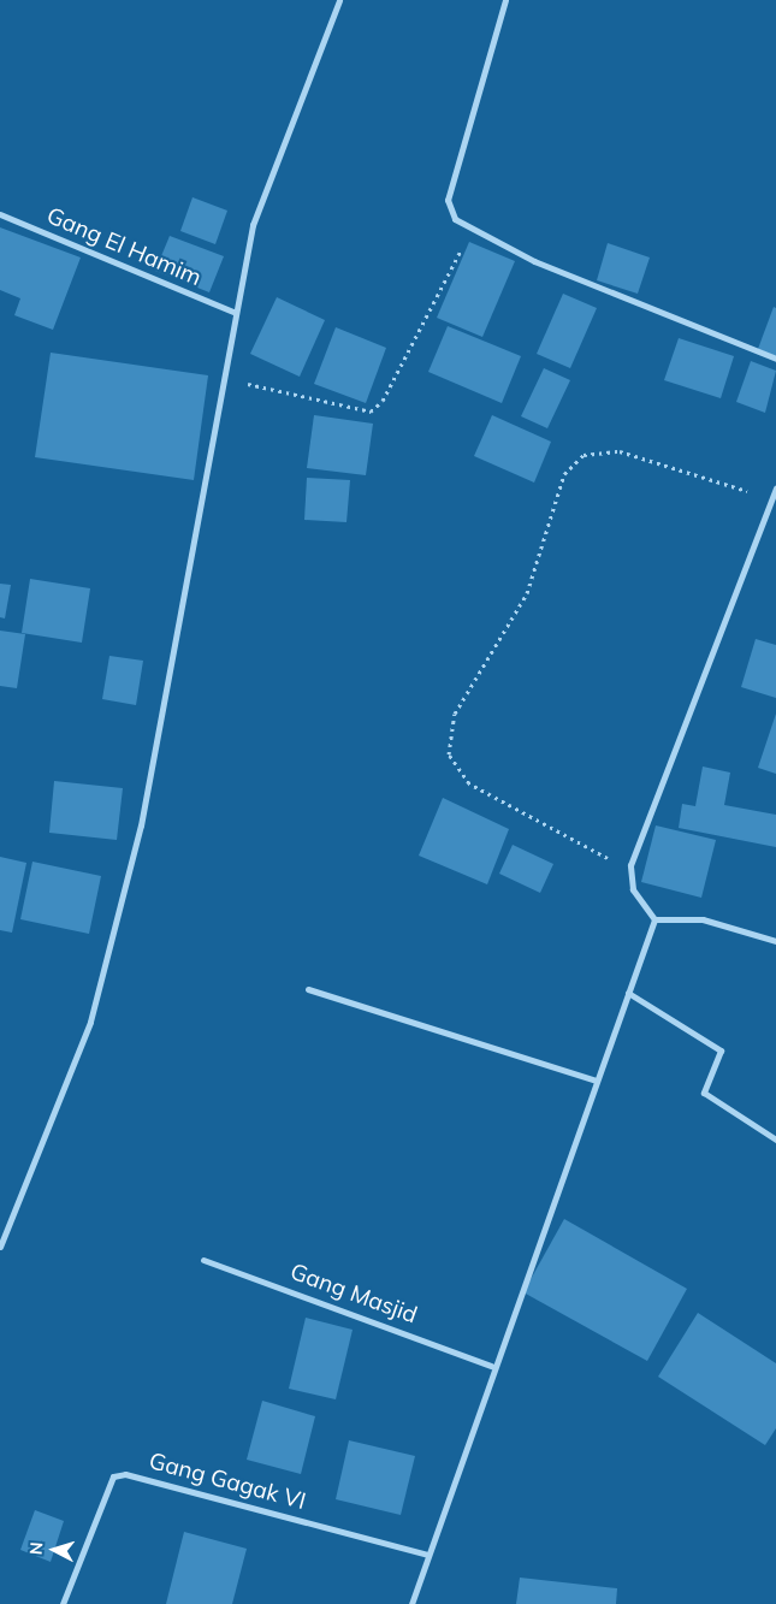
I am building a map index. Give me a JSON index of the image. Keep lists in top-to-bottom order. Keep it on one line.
{"streets":{"street":["Gang El Hamim","Gang Masjid","Gang Gagak VI"]},"north":"left"}
